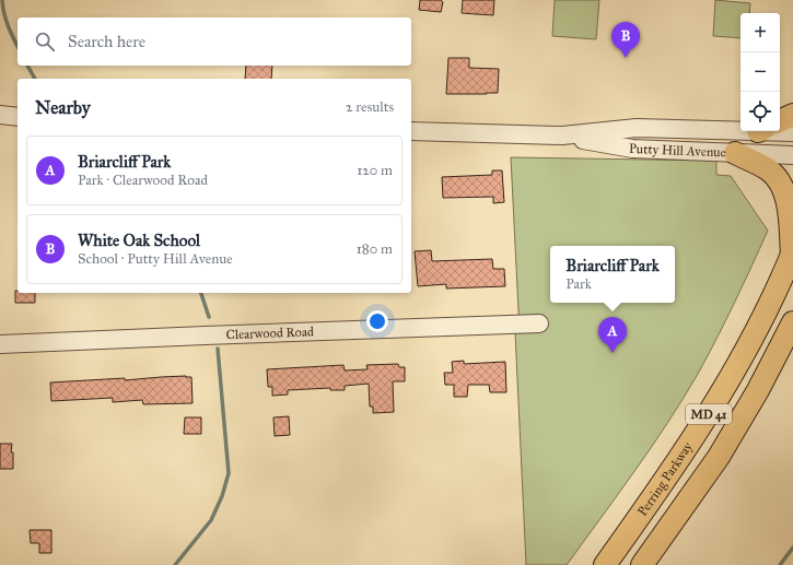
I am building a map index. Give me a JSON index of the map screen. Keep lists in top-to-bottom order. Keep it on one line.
{"streets":{"main road":["MD 41","Perring Parkway"],"street":["Putty Hill Avenue","Clearwood Road"]},"page":{"map_buttons":["+","−"],"search":"Search here","pins":["B","A"],"heading":["Nearby","2 results"],"list":[{"mark":"A","name":"Briarcliff Park","note":"Park · Clearwood Road","value":"120 m"},{"mark":"B","name":"White Oak School","note":"School · Putty Hill Avenue","value":"180 m"}],"popup":["Briarcliff Park","Park"]}}
